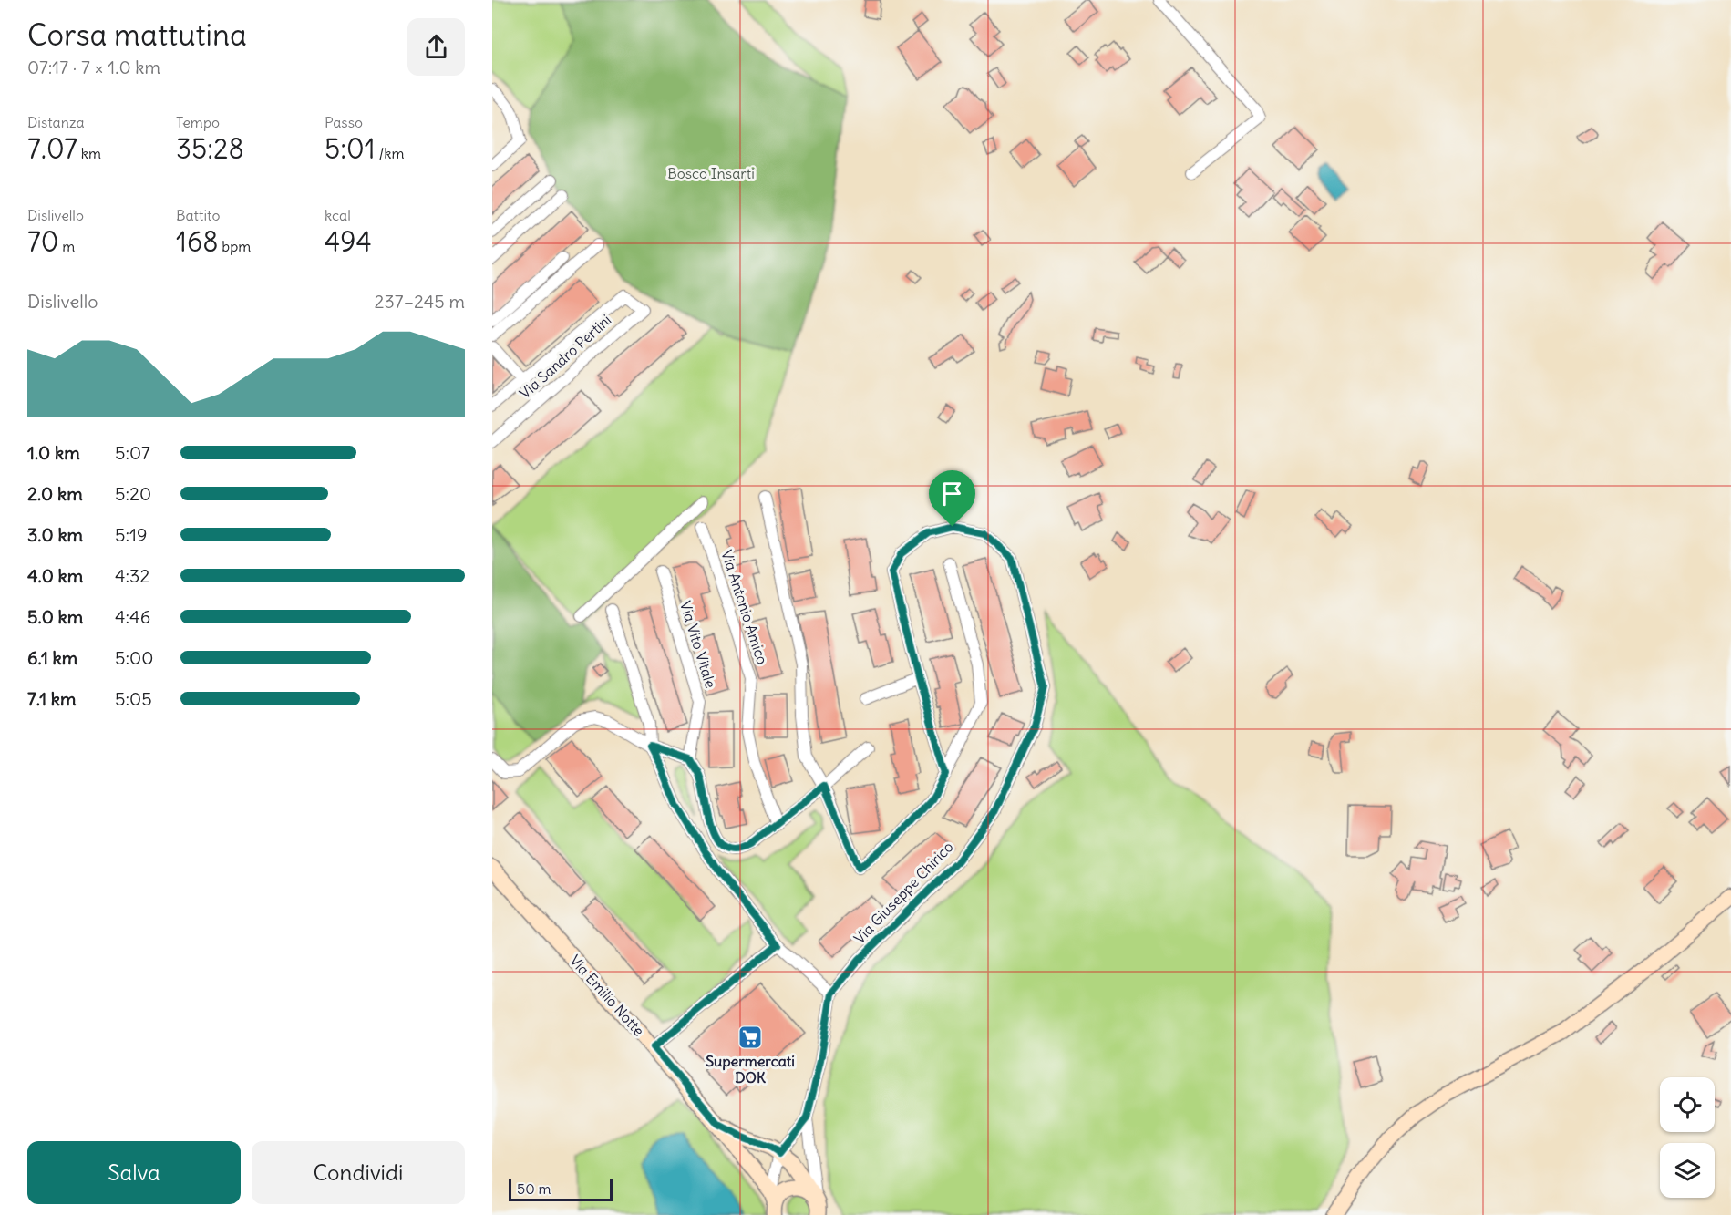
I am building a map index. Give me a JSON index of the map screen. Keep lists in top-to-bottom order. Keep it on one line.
{"streets":{"street":["Via Sandro Pertini","Via Antonio Amico","Via Vito Vitale","Via Giuseppe Chirico","Via Emilio Notte"]},"parks":["Bosco Insarti"],"places":{"supermarket":["Supermercati DOK"]},"scale_bar":"50 m","page":{"heading":["Corsa mattutina","07:17 · 7 × 1.0 km"],"stats":[["Distanza","7.07 km"],["Tempo","35:28"],["Passo","5:01 /km"],["Dislivello","70 m"],["Battito","168 bpm"],["kcal","494"]],"chart":["Dislivello","237–245 m"],"list":[{"name":"1.0 km","note":"5:07"},{"name":"2.0 km","note":"5:20"},{"name":"3.0 km","note":"5:19"},{"name":"4.0 km","note":"4:32"},{"name":"5.0 km","note":"4:46"},{"name":"6.1 km","note":"5:00"},{"name":"7.1 km","note":"5:05"}],"buttons":["Salva","Condividi"],"scale":"50 m"}}
